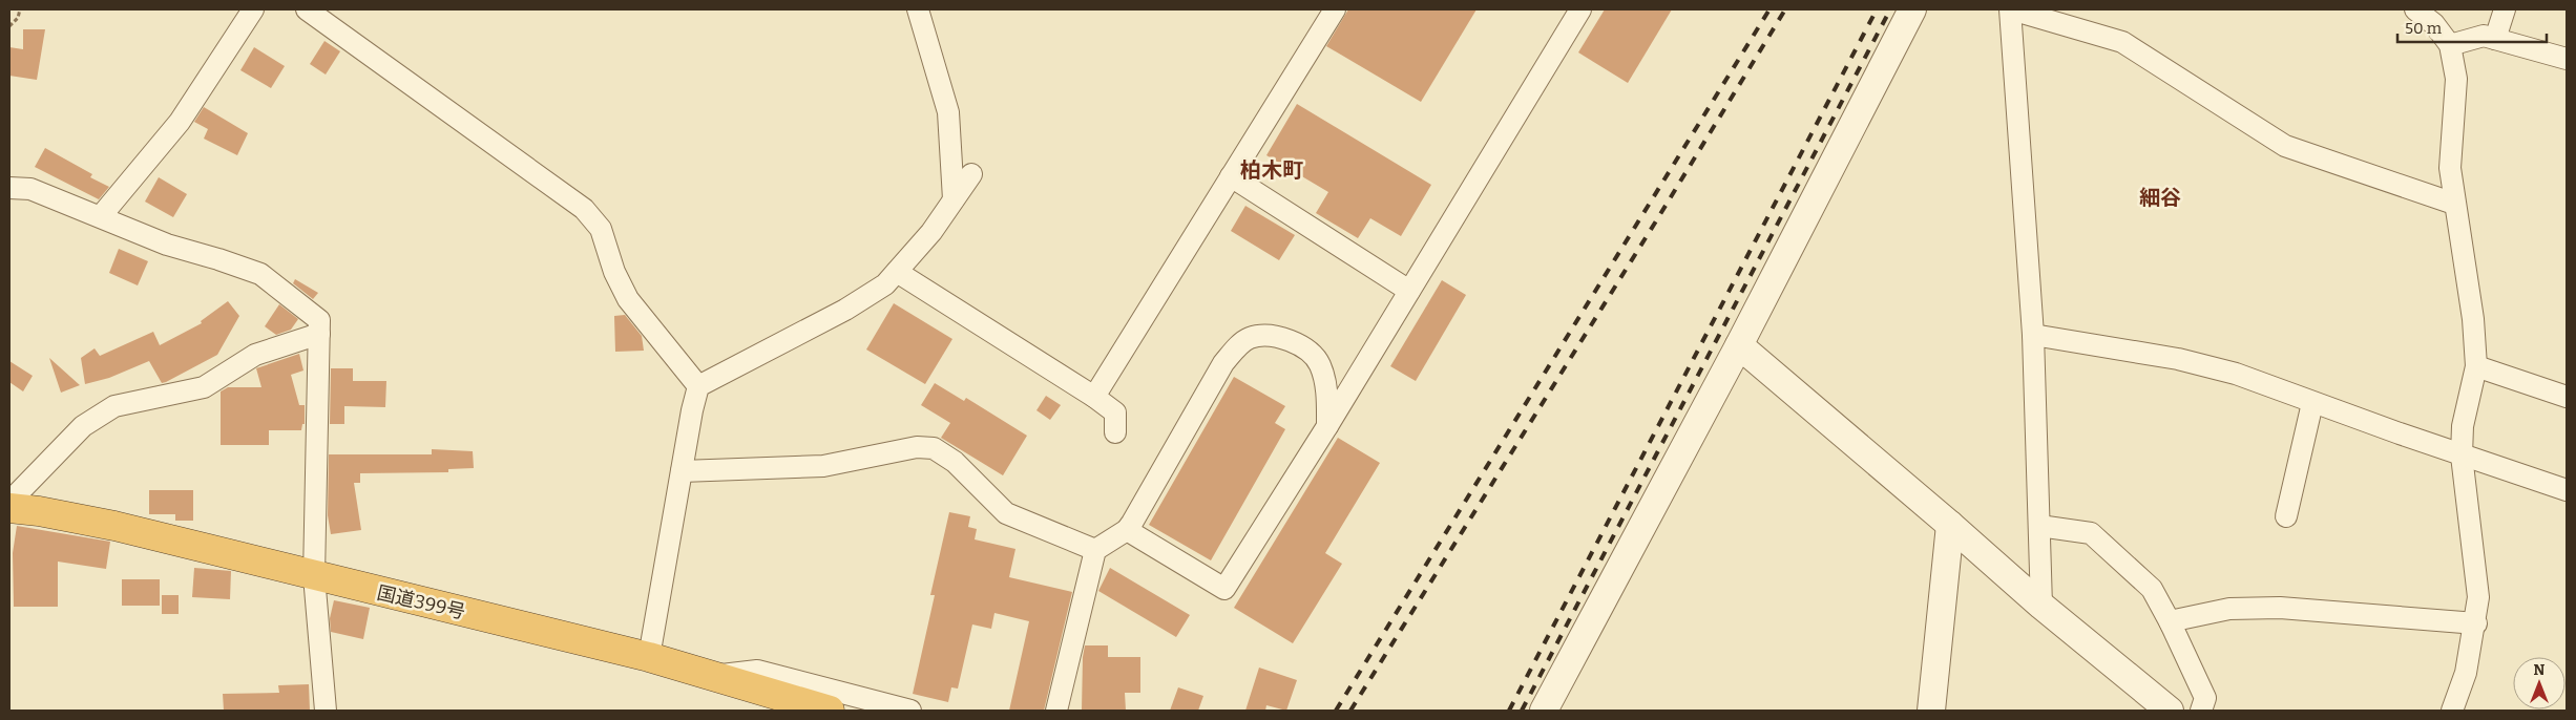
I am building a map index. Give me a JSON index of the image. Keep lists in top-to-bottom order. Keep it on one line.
{"streets":{"highway":["国道399号"]},"districts":["柏木町","細谷"],"scale_bar":"50 m","north":"top"}
